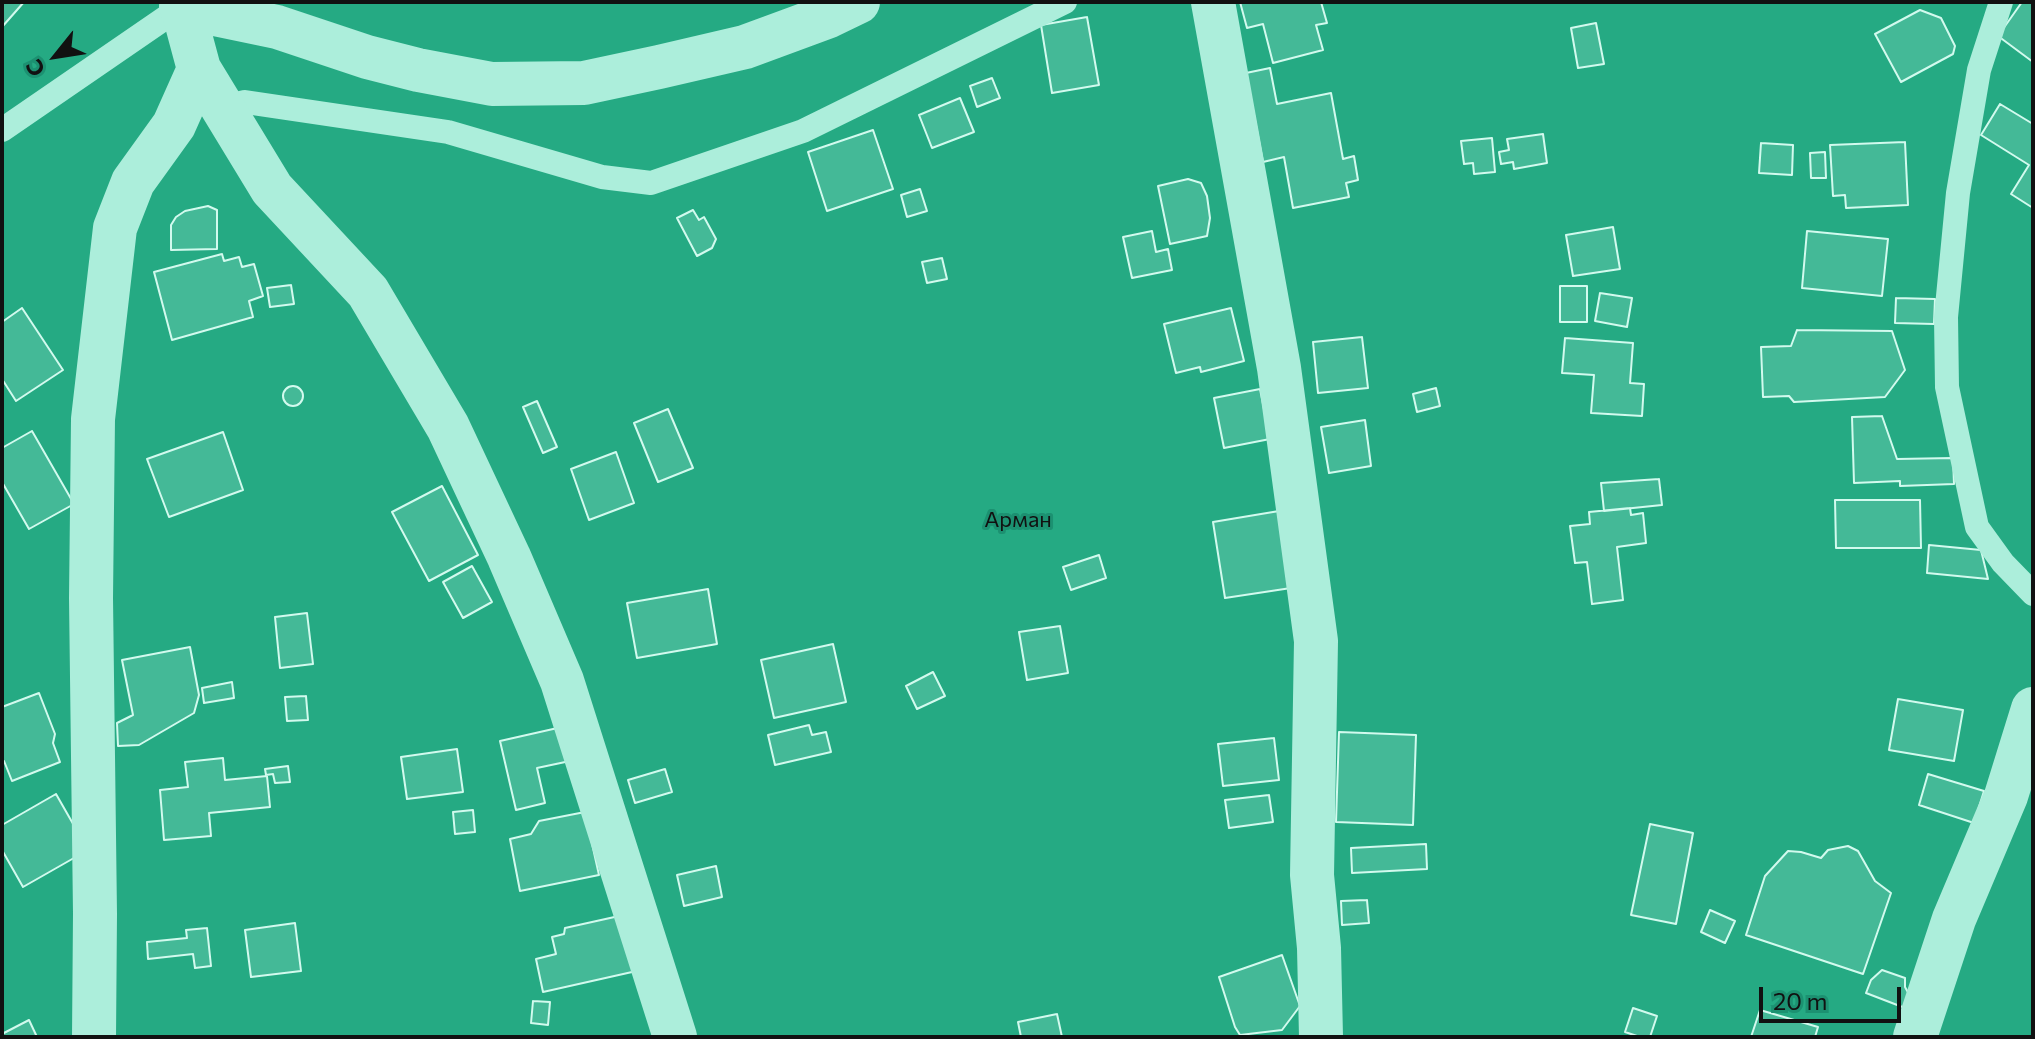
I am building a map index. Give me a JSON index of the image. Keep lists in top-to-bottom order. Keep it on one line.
{"parks":["Арман"],"scale_bar":"20 m","north":"bottom left"}
